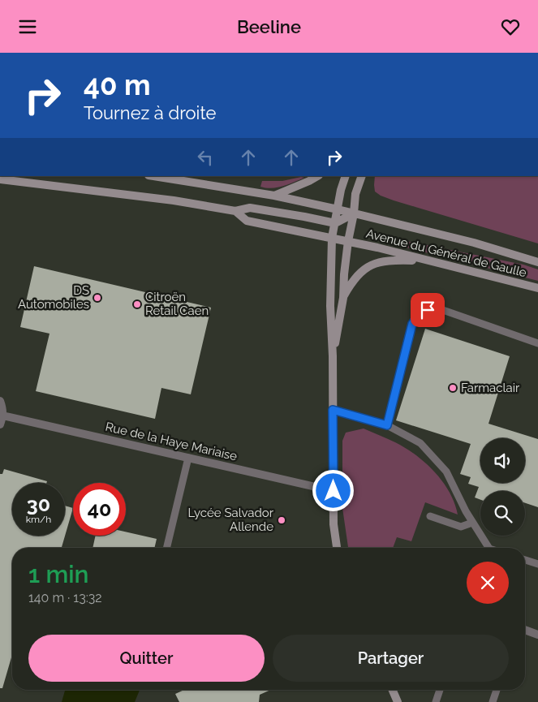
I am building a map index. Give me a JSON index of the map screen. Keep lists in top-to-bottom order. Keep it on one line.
{"streets":{"main road":["Avenue du Général de Gaulle"],"street":["Rue de la Haye Mariaise"]},"places":["DS Automobiles","Citroën Retail Caen","Farmaclair","Lycée Salvador Allende"],"page":{"header":"Beeline","turn":["40 m","Tournez à droite"],"speed":"30 km/h","limit":"40","heading":["1 min","140 m · 13:32"],"buttons":["Quitter","Partager"]}}
